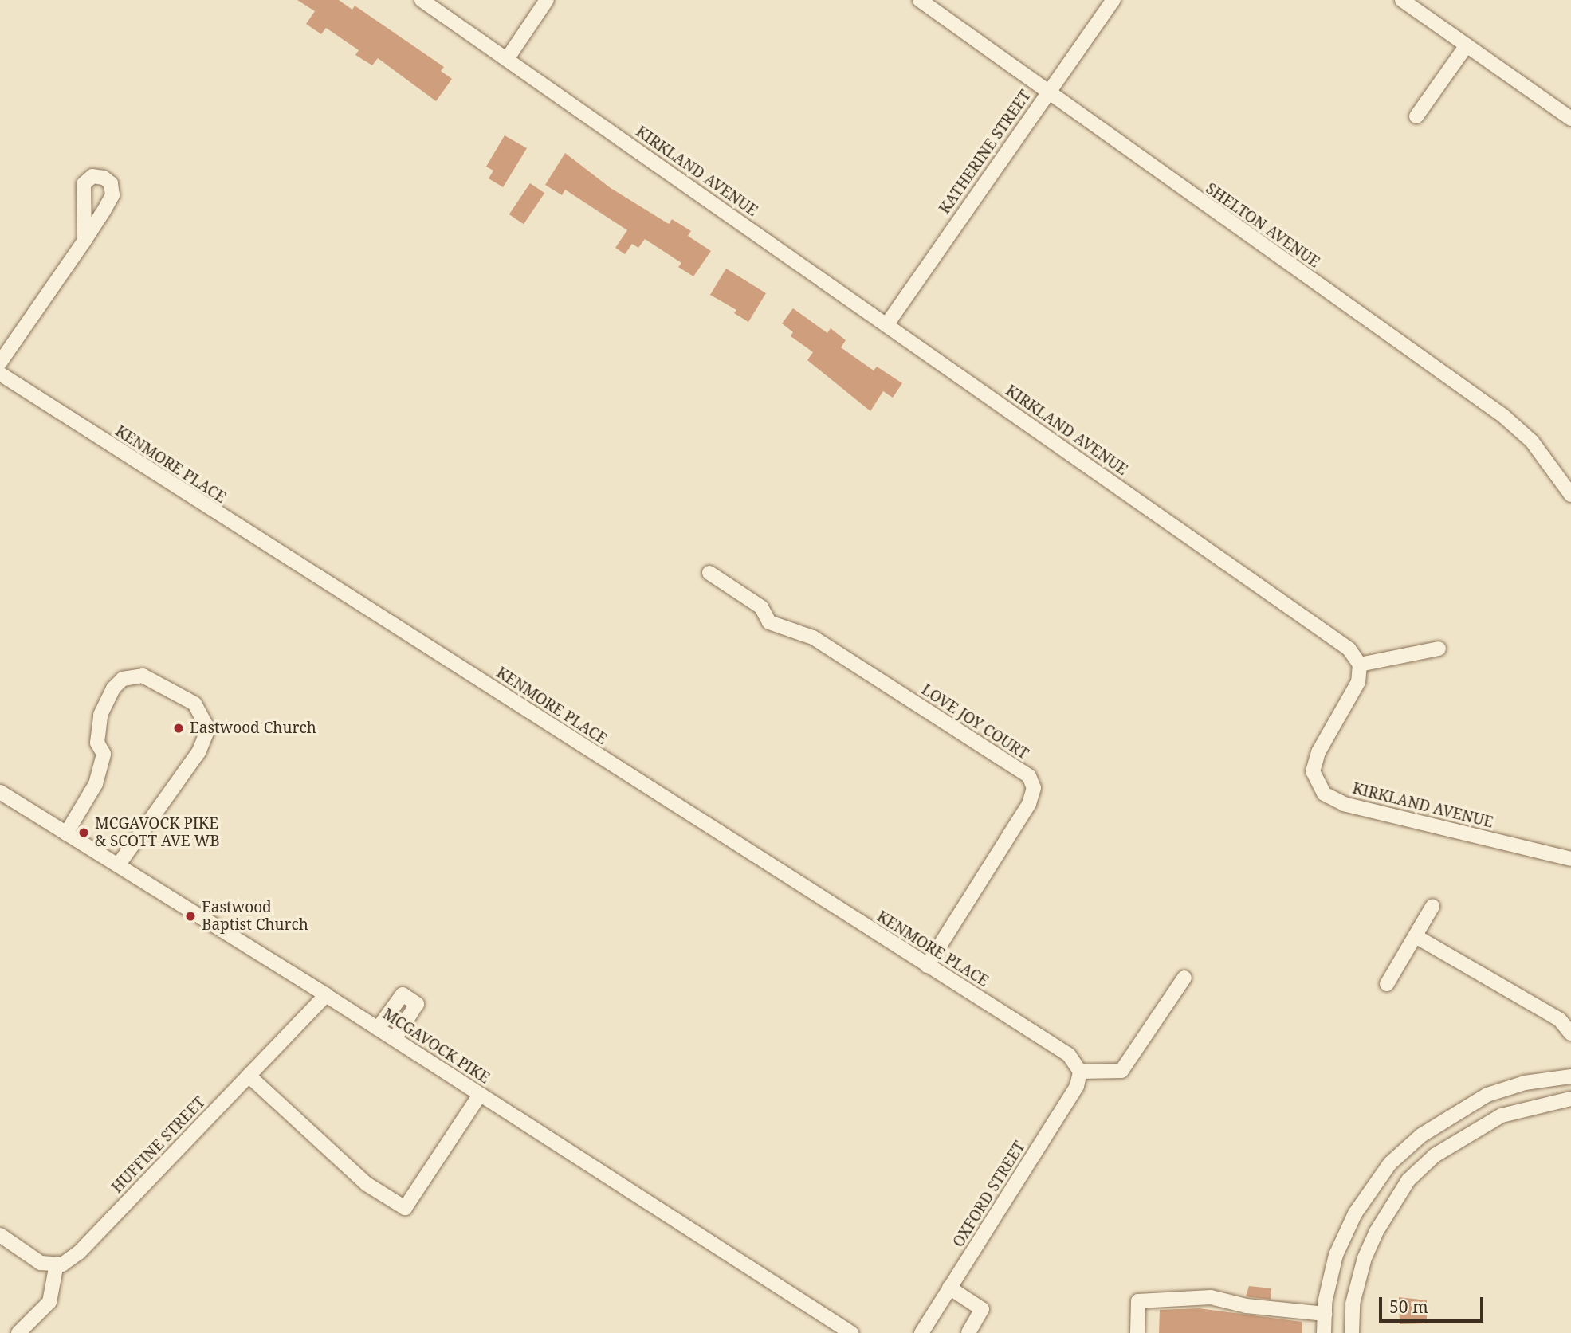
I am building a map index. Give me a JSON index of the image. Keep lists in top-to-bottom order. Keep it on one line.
{"streets":{"street":["KATHERINE STREET","KIRKLAND AVENUE","SHELTON AVENUE","KENMORE PLACE","LOVE JOY COURT","MCGAVOCK PIKE","HUFFINE STREET","OXFORD STREET"]},"crossings":[["KATHERINE STREET","KIRKLAND AVENUE"],["KATHERINE STREET","SHELTON AVENUE"],["KENMORE PLACE","LOVE JOY COURT"],["KENMORE PLACE","OXFORD STREET"],["MCGAVOCK PIKE","HUFFINE STREET"]],"places":["Eastwood Church","MCGAVOCK PIKE & SCOTT AVE WB","Eastwood Baptist Church"],"scale_bar":"50 m"}
